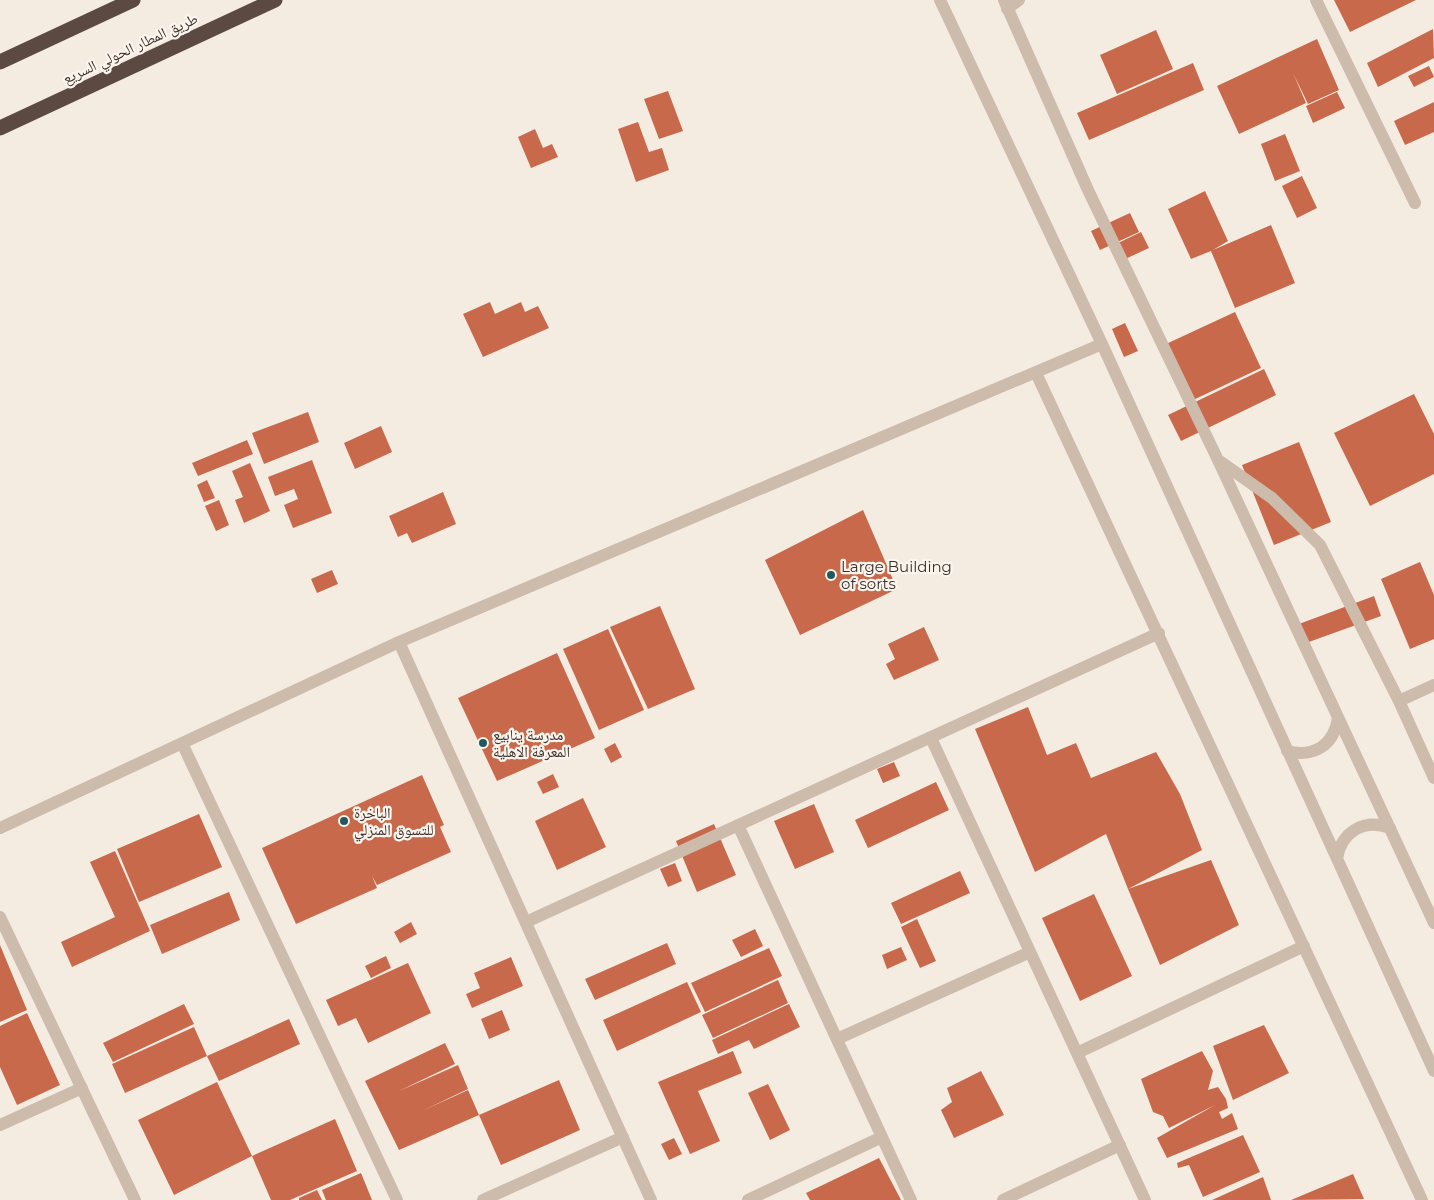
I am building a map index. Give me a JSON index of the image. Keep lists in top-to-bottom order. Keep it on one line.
{"streets":{"highway":["طريق المطار الحولي السريع"]},"places":["Large Building of sorts","مدرسة ينابيع المعرفة الاهلية","الباخرة للتسوق المنزلي"]}
